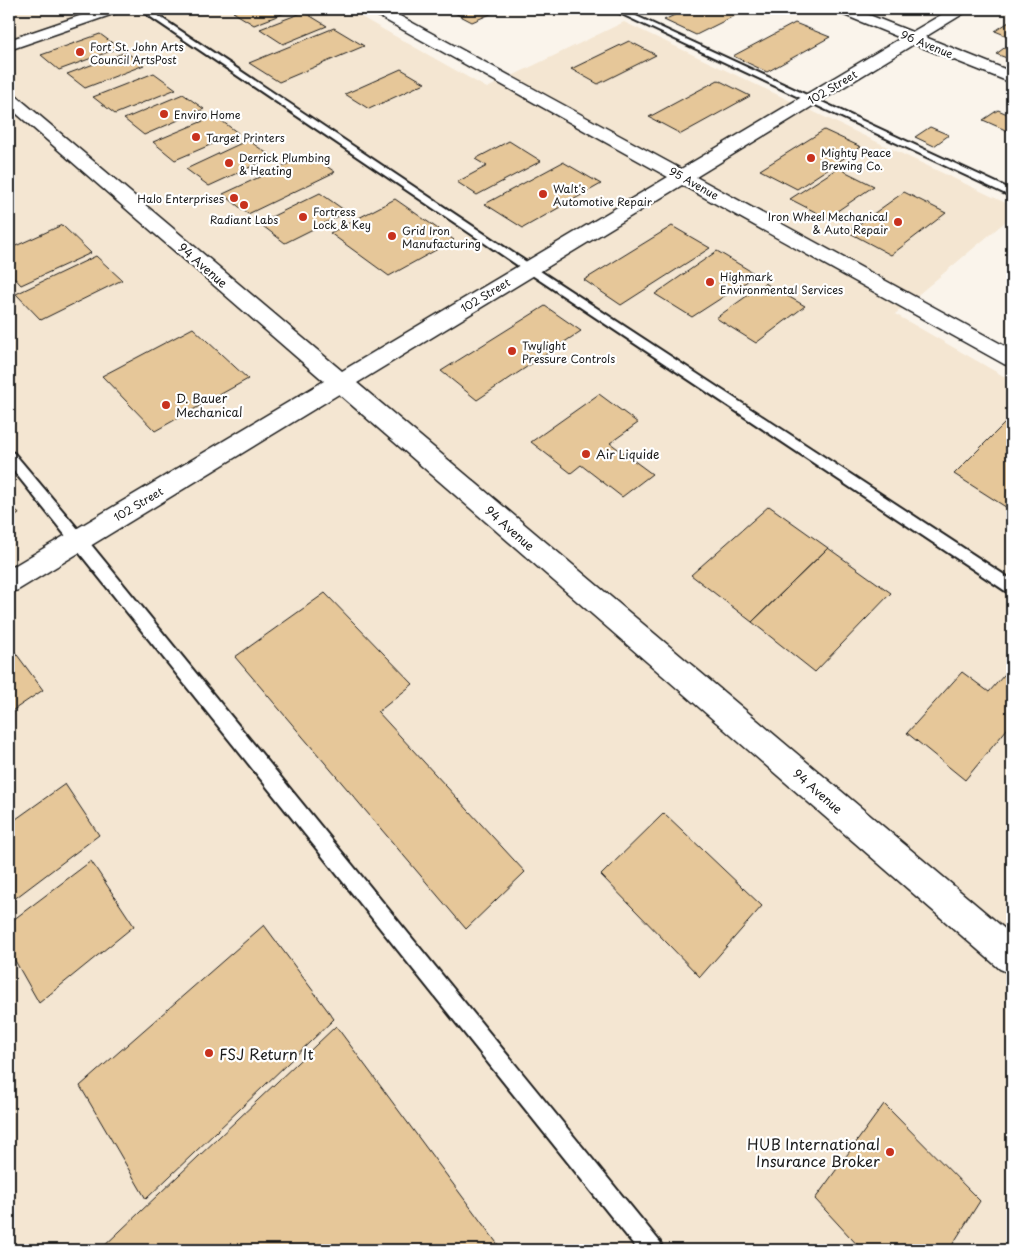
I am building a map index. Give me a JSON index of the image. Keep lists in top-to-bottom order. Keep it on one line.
{"streets":{"street":["96 Avenue","102 Street","95 Avenue","94 Avenue"]},"crossings":[["96 Avenue","102 Street"],["102 Street","95 Avenue"],["102 Street","94 Avenue"]],"places":["Fort St. John Arts Council ArtsPost","Enviro Home","Target Printers","Mighty Peace Brewing Co.","Derrick Plumbing & Heating","Walt's Automotive Repair","Halo Enterprises","Radiant Labs","Fortress Lock & Key","Iron Wheel Mechanical & Auto Repair","Grid Iron Manufacturing","Highmark Environmental Services","Twylight Pressure Controls","D. Bauer Mechanical","Air Liquide","FSJ Return It","HUB International Insurance Broker"]}
